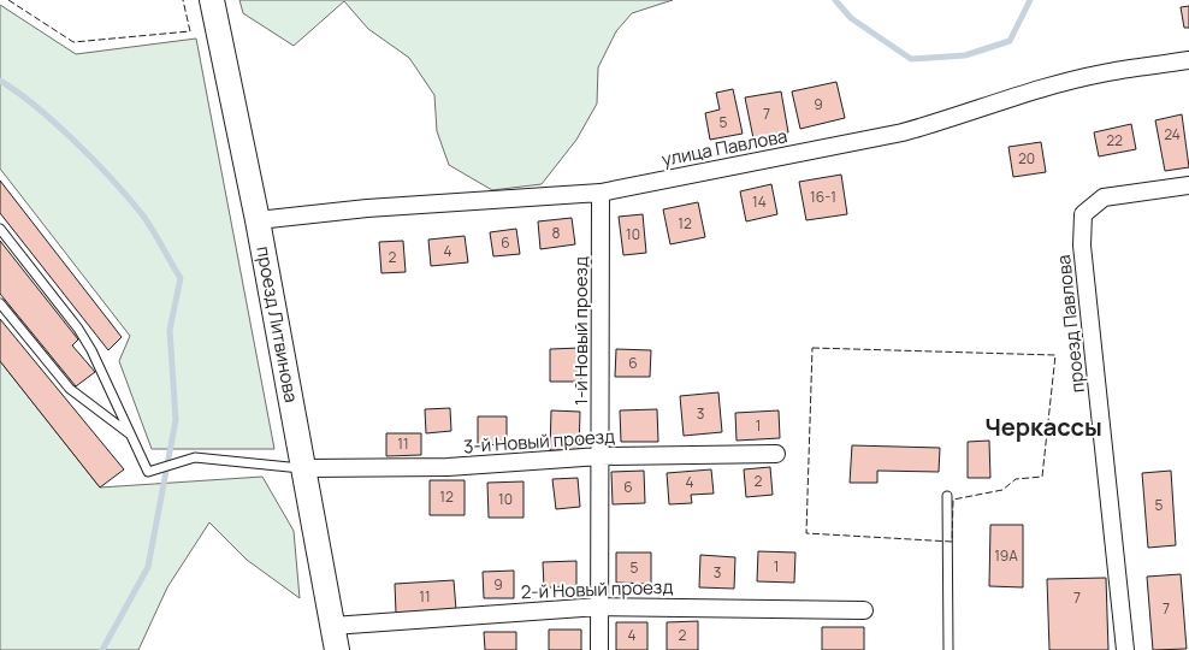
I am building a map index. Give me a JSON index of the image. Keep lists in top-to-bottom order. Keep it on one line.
{"streets":{"main road":["проезд Литвинова"],"street":["улица Павлова","проезд Павлова","1-й Новый проезд","3-й Новый проезд","2-й Новый проезд"]},"crossings":[["улица Павлова","проезд Литвинова"],["улица Павлова","1-й Новый проезд"],["проезд Литвинова","3-й Новый проезд"],["проезд Литвинова","2-й Новый проезд"],["1-й Новый проезд","3-й Новый проезд"],["1-й Новый проезд","2-й Новый проезд"]],"districts":["Черкассы"],"house_numbers":["9","7","5","24","22","20","16-1","14","12","8","10","6","4","2","6","3","1","11","2","4","6","12","10","5","19А","1","5","3","9","11","7","7","4","2"]}
